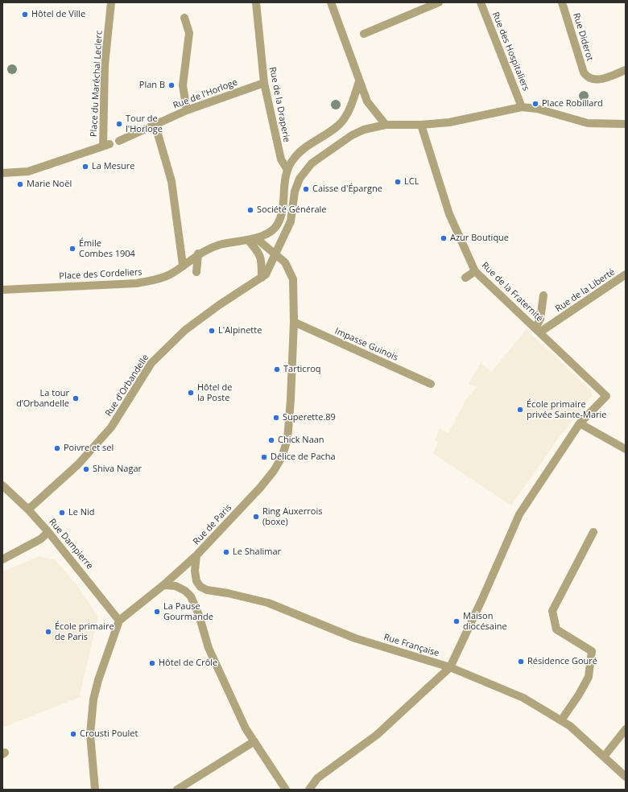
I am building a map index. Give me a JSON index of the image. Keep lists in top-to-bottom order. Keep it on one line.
{"streets":{"street":["Rue Diderot","Rue des Hospitaliers","Place du Maréchal Leclerc","Rue de l'Horloge","Rue de la Draperie","Place des Cordeliers","Rue de la Liberté","Rue de la Fraternité","Impasse Guinois","Rue d'Orbandelle","Rue de Paris","Rue Dampierre","Rue Française"]},"crossings":[["Rue de l'Horloge","Rue de la Draperie"],["Rue de la Draperie","Place des Cordeliers"],["Place des Cordeliers","Rue de Paris"],["Rue de la Liberté","Rue de la Fraternité"],["Rue de la Fraternité","Rue d'Orbandelle"],["Impasse Guinois","Rue de Paris"],["Rue d'Orbandelle","Rue de Paris"],["Rue d'Orbandelle","Rue Dampierre"],["Rue de Paris","Rue Dampierre"],["Rue de Paris","Rue Française"]],"places":["Hôtel de Ville","Plan B","Place Robillard","Tour de l'Horloge","La Mesure","LCL","Marie Noël","Caisse d'Épargne","Société Générale","Azur Boutique","Émile Combes 1904","L'Alpinette","Tarticroq","Hôtel de la Poste","La tour d’Orbandelle","École primaire privée Sainte-Marie","Superette.89","Chick Naan","Poivre et sel","Délice de Pacha","Shiva Nagar","Le Nid","Ring Auxerrois (boxe)","Le Shalimar","La Pause Gourmande","Maison diocésaine","École primaire de Paris","Résidence Gouré","Hôtel de Crôle","Crousti Poulet"]}
